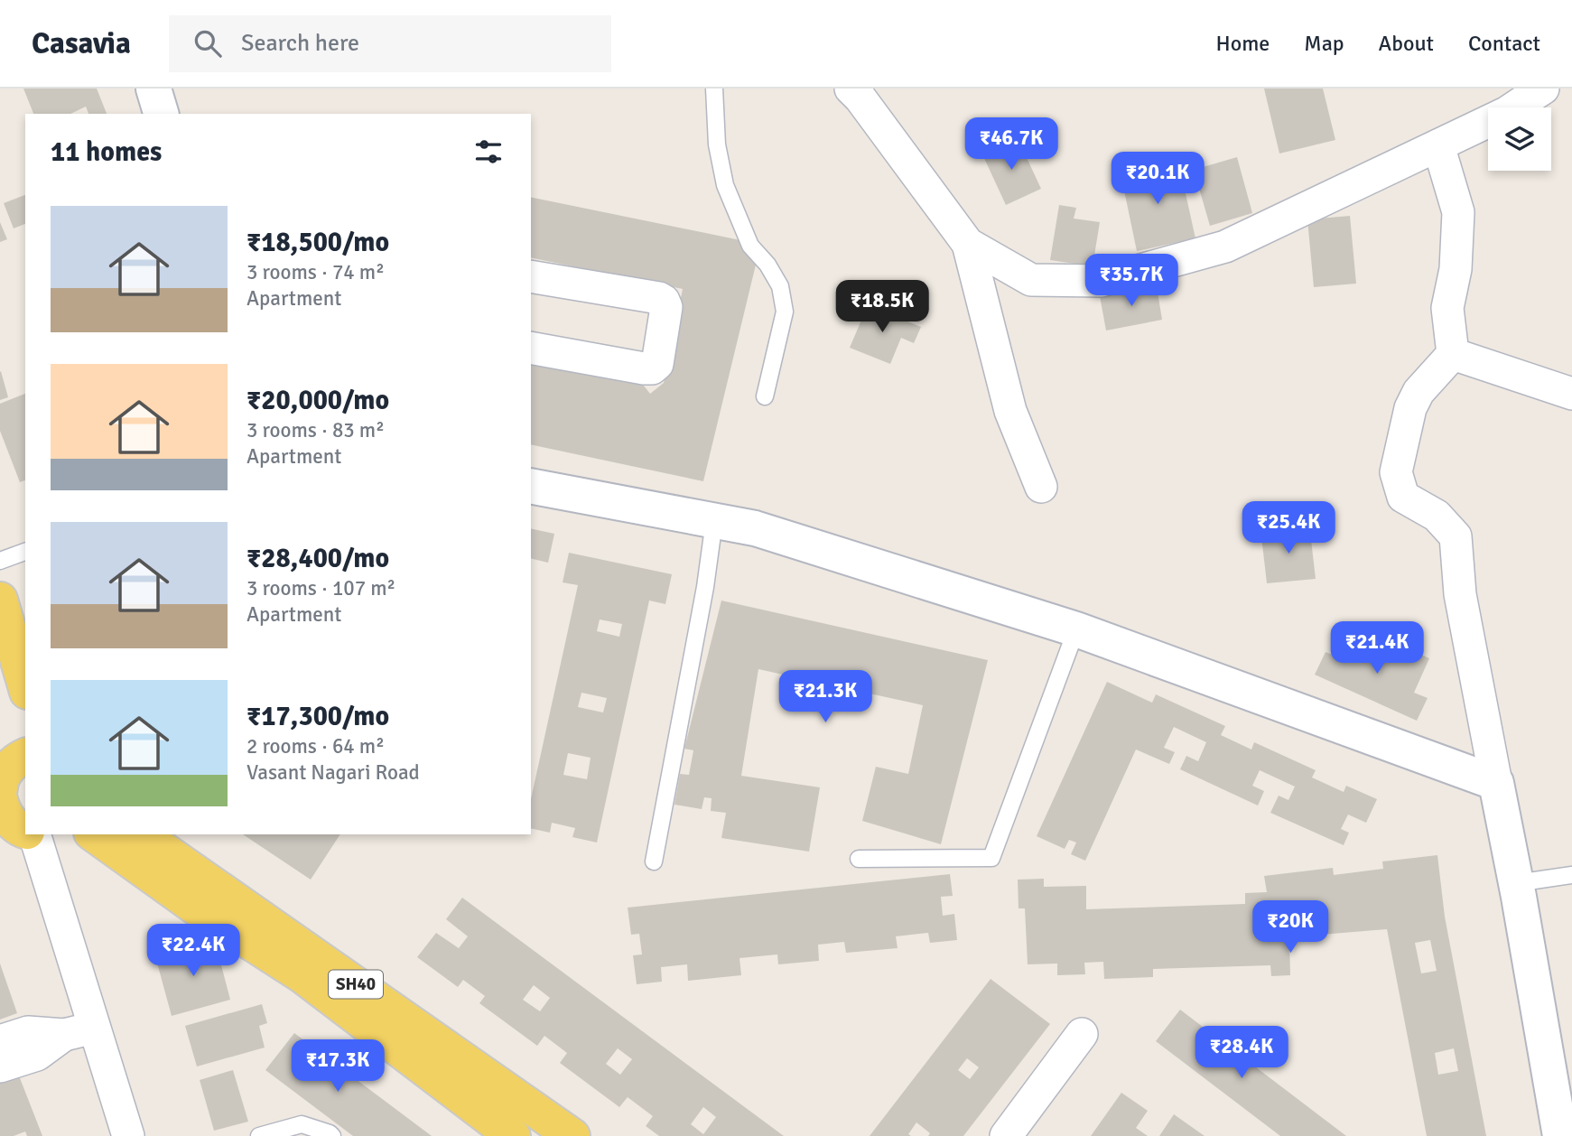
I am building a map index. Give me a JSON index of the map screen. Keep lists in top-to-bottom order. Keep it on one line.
{"streets":{"main road":["SH40"]},"page":{"header":"Casavia","search":"Search here","nav":["Home","Map","About","Contact"],"heading":"11 homes","price":["₹46.7K","₹20.1K","₹35.7K","₹18.5K","₹25.4K","₹21.4K","₹21.3K","₹20K","₹22.4K","₹28.4K","₹17.3K"],"list":[{"name":"₹18,500/mo","note":"3 rooms · 74 m² · Apartment"},{"name":"₹20,000/mo","note":"3 rooms · 83 m² · Apartment"},{"name":"₹28,400/mo","note":"3 rooms · 107 m² · Apartment"},{"name":"₹17,300/mo","note":"2 rooms · 64 m² · Vasant Nagari Road"}]}}
